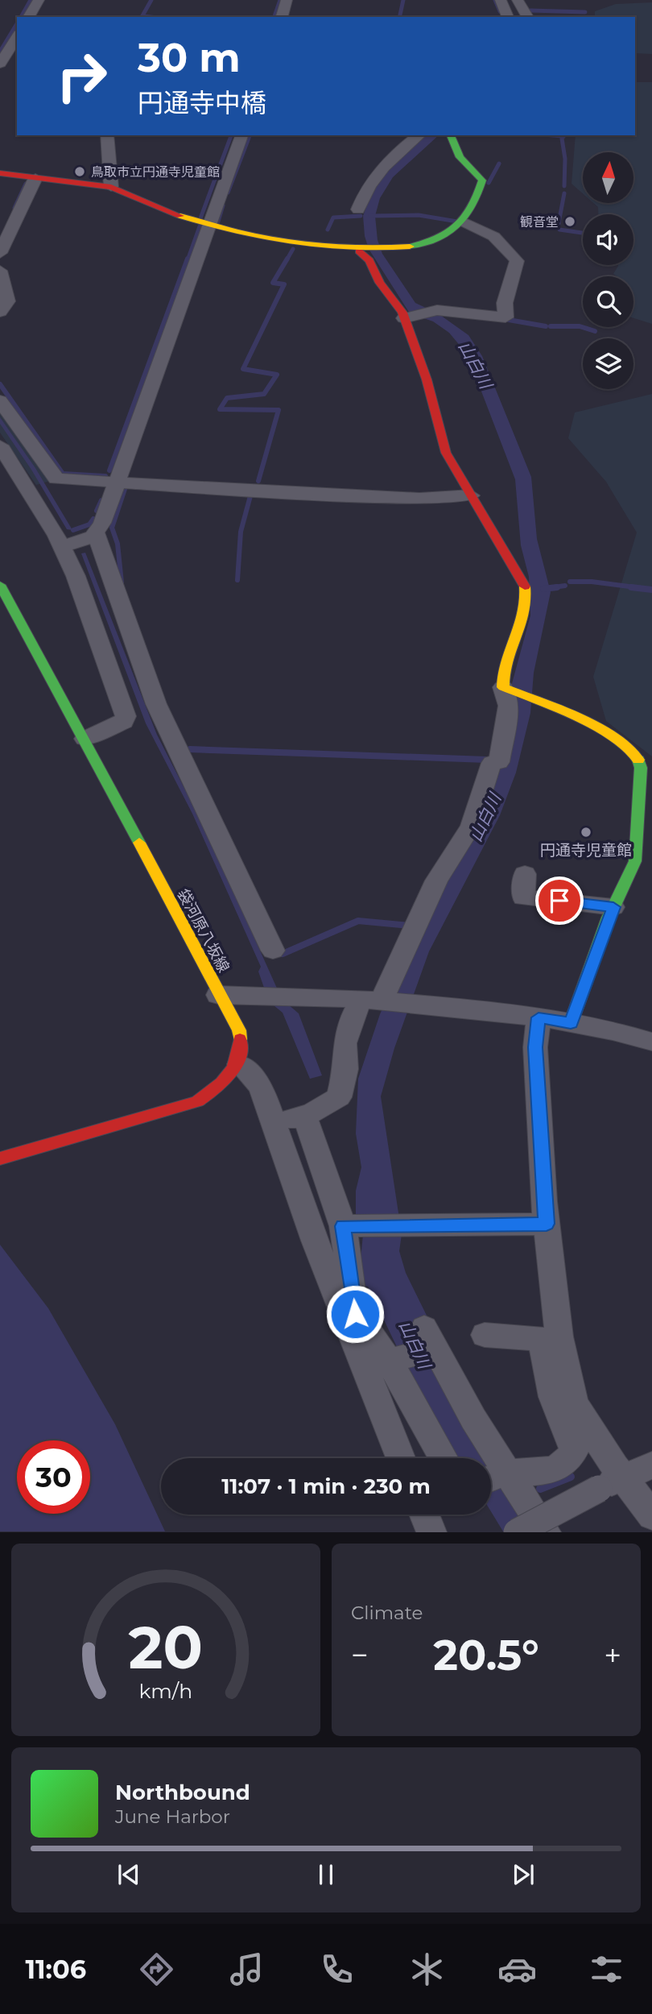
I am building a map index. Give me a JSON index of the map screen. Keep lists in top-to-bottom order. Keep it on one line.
{"streets":{"street":["袋河原八坂線"]},"water":["山白川"],"places":["鳥取市立円通寺児童館","観音堂","円通寺児童館"],"north":"top","page":{"turn":["30 m","円通寺中橋"],"limit":"30","trip":"11:07 · 1 min · 230 m","tile":"Climate","heat":["−","20.5°","+"],"song":["Northbound","June Harbor"],"tabs":"11:06","gauge":["20","km/h"]}}
